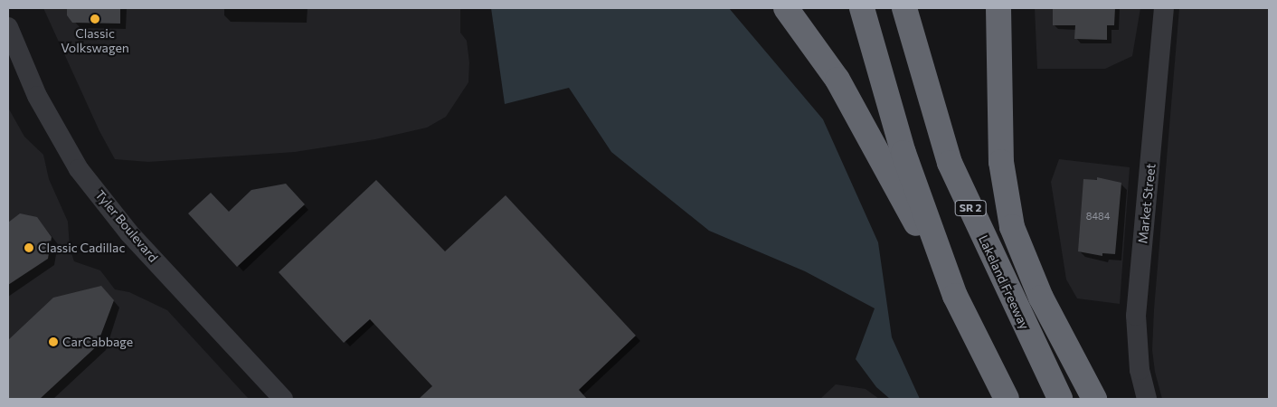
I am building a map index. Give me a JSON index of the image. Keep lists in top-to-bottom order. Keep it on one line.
{"streets":{"highway":["SR 2","Lakeland Freeway"],"street":["Market Street","Tyler Boulevard"]},"places":["Classic Volkswagen","Classic Cadillac","CarCabbage"],"house_numbers":["8484"]}
